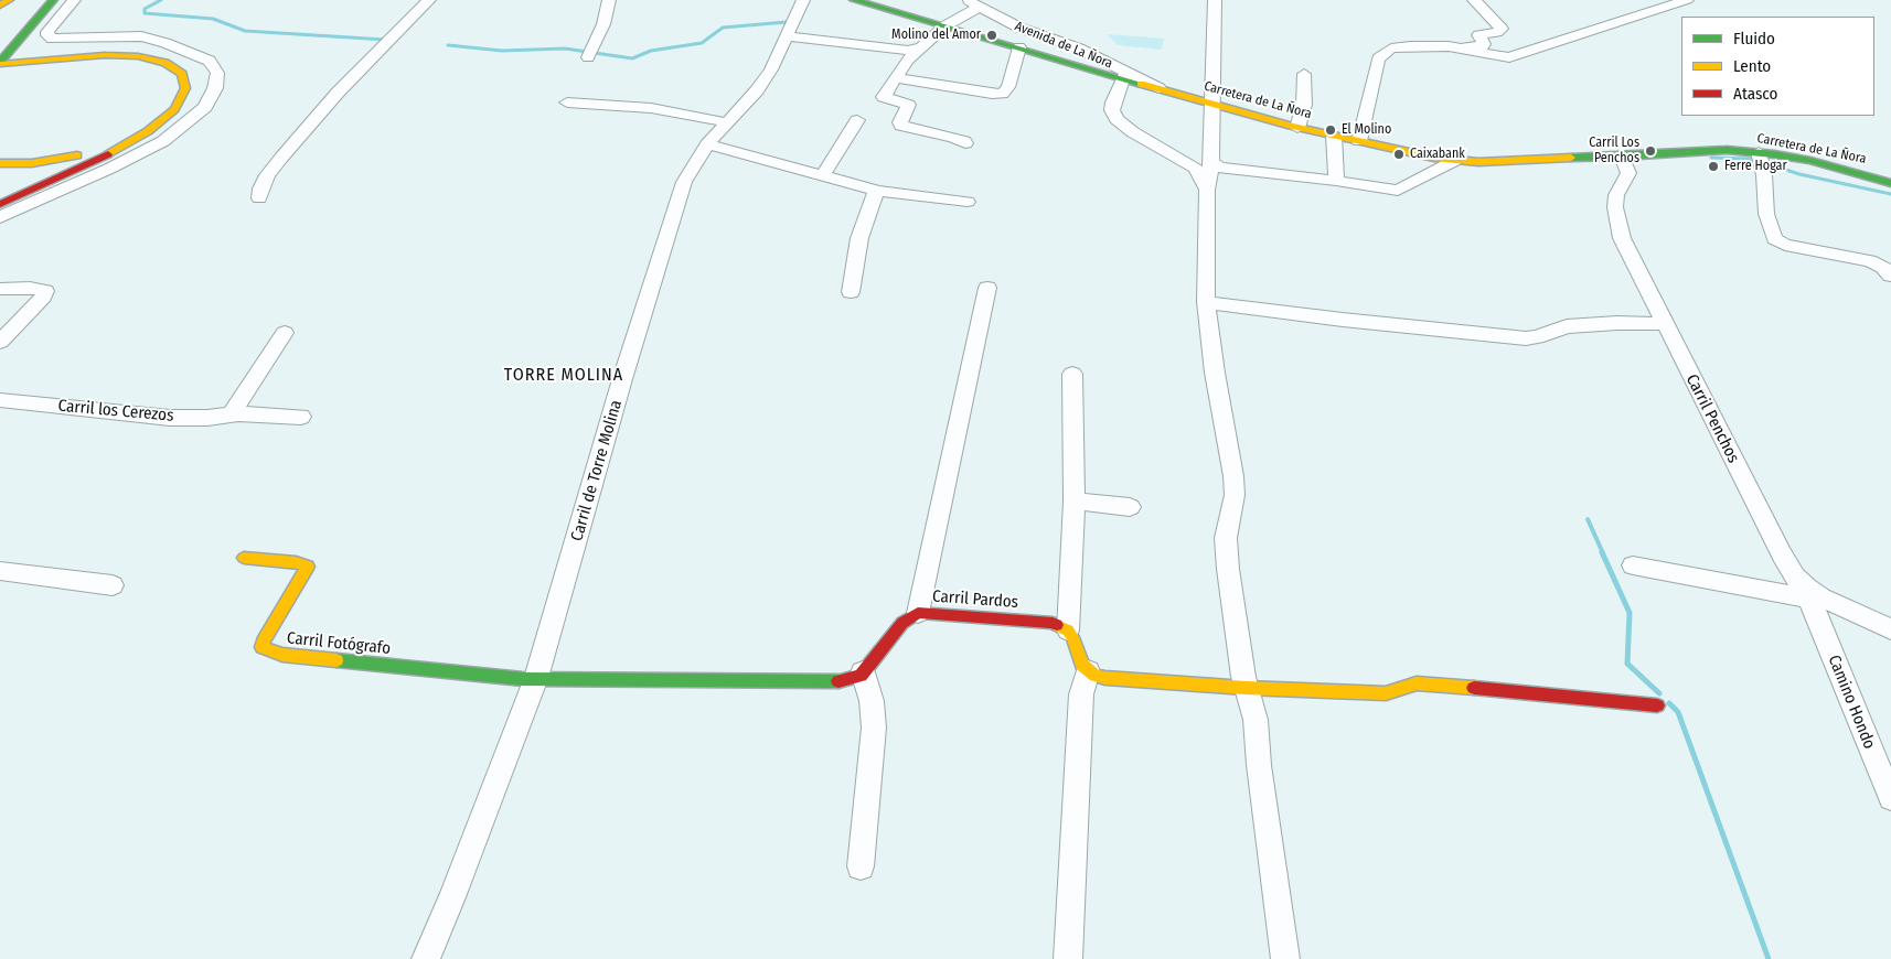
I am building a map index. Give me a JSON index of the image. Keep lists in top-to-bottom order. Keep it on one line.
{"streets":{"main road":["Carretera de La Ñora","Carril Pardos","Carril Fotógrafo"],"street":["Avenida de La Ñora","Carril los Cerezos","Carril Penchos","Carril de Torre Molina","Camino Hondo"]},"crossings":[["Avenida de La Ñora","Carretera de La Ñora"],["Carretera de La Ñora","Carril Penchos"],["Carril Penchos","Camino Hondo"],["Carril de Torre Molina","Carril Pardos"],["Carril de Torre Molina","Carril Fotógrafo"],["Carril Pardos","Carril Fotógrafo"]],"districts":["TORRE MOLINA"],"places":["Molino del Amor","El Molino","Carril Los Penchos","Caixabank","Ferre Hogar"],"legend":["Fluido","Lento","Atasco"]}
